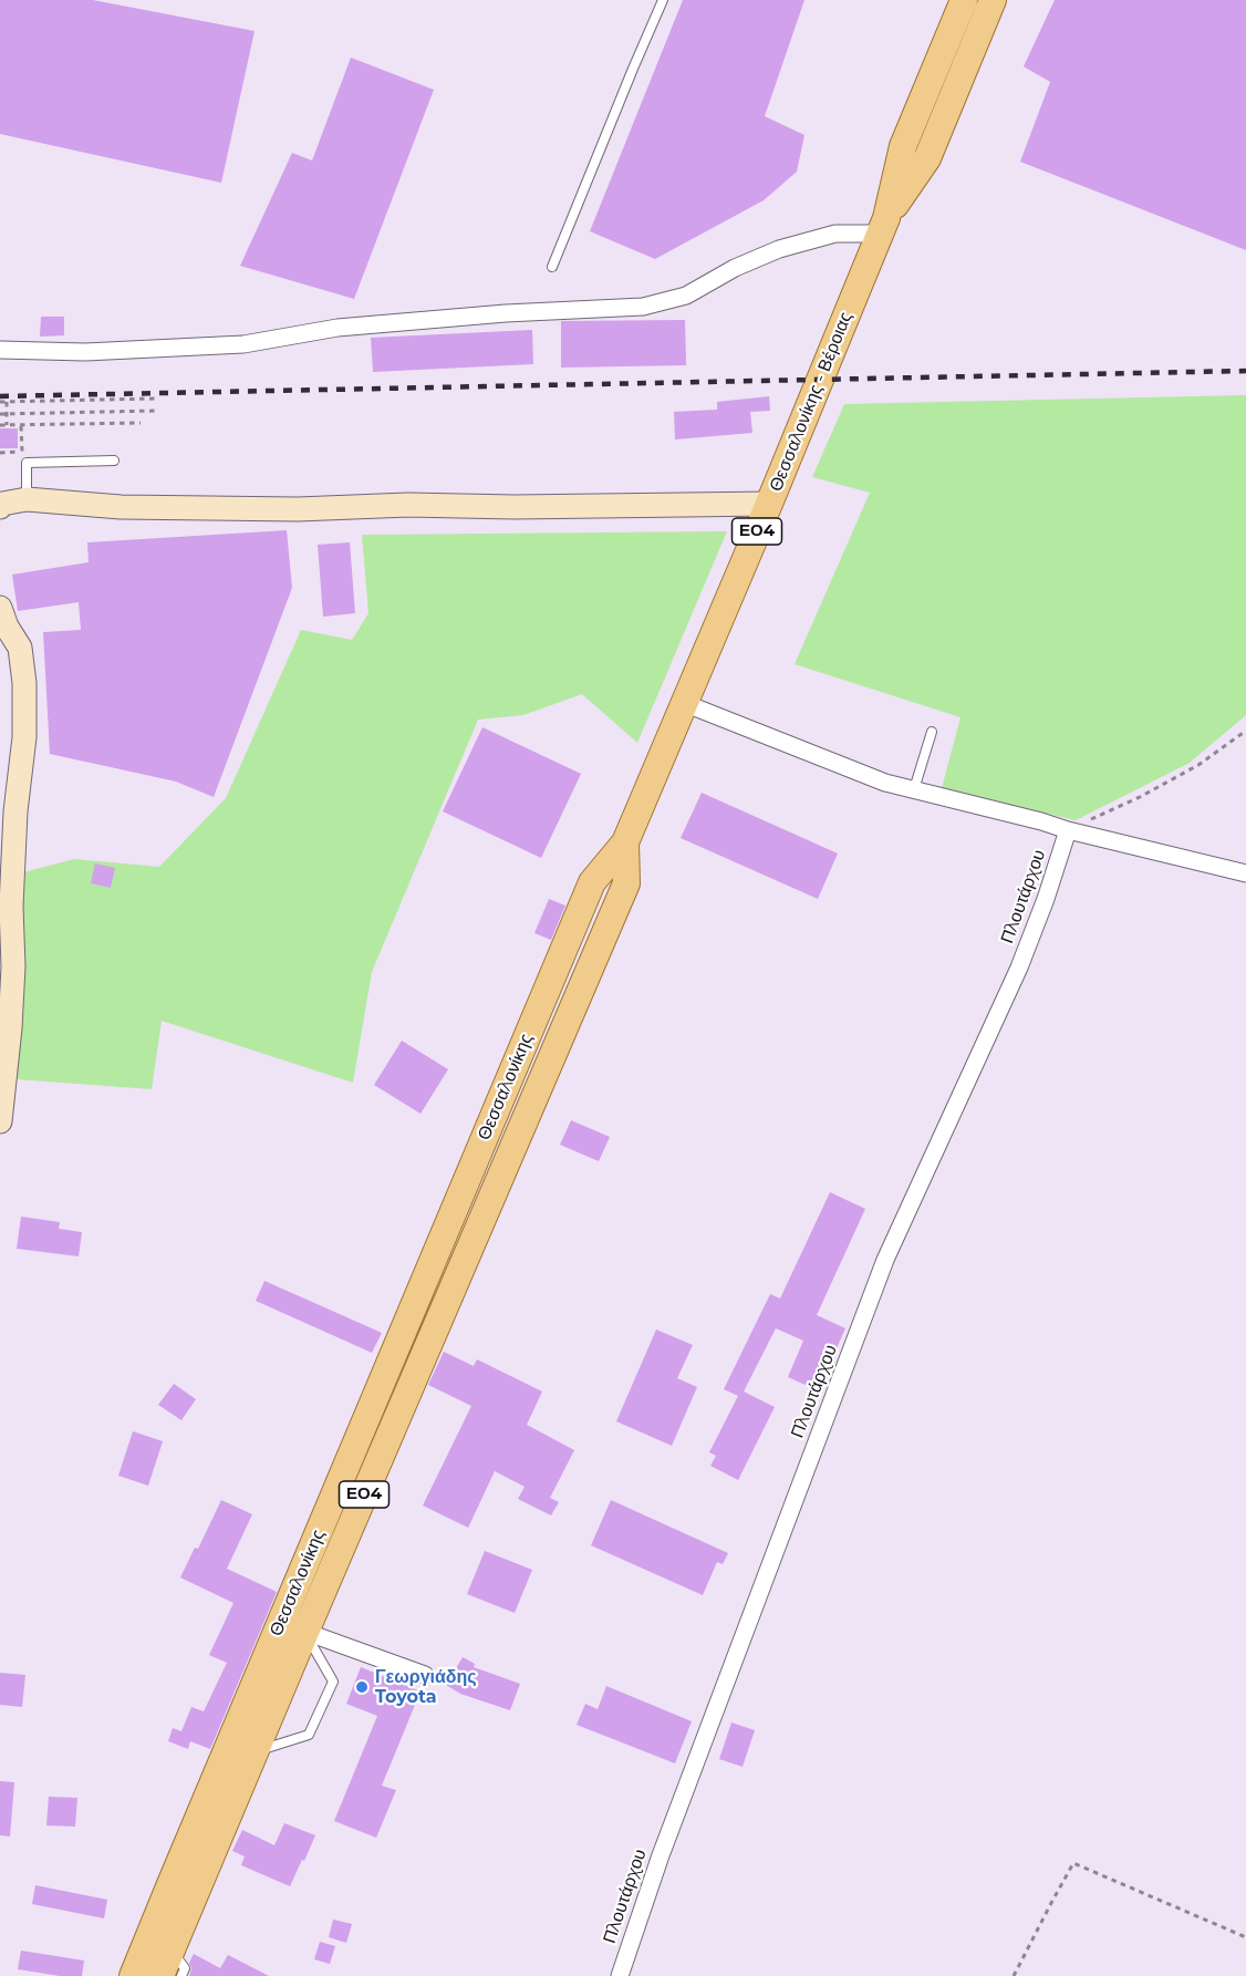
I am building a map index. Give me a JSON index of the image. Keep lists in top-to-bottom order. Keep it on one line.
{"streets":{"main road":["Θεσσαλονίκης - Βέροιας","ΕΟ4","Θεσσαλονίκης"],"street":["Πλουτάρχου"]},"crossings":[["Θεσσαλονίκης - Βέροιας","Θεσσαλονίκης"]],"places":["Γεωργιάδης Toyota"]}
